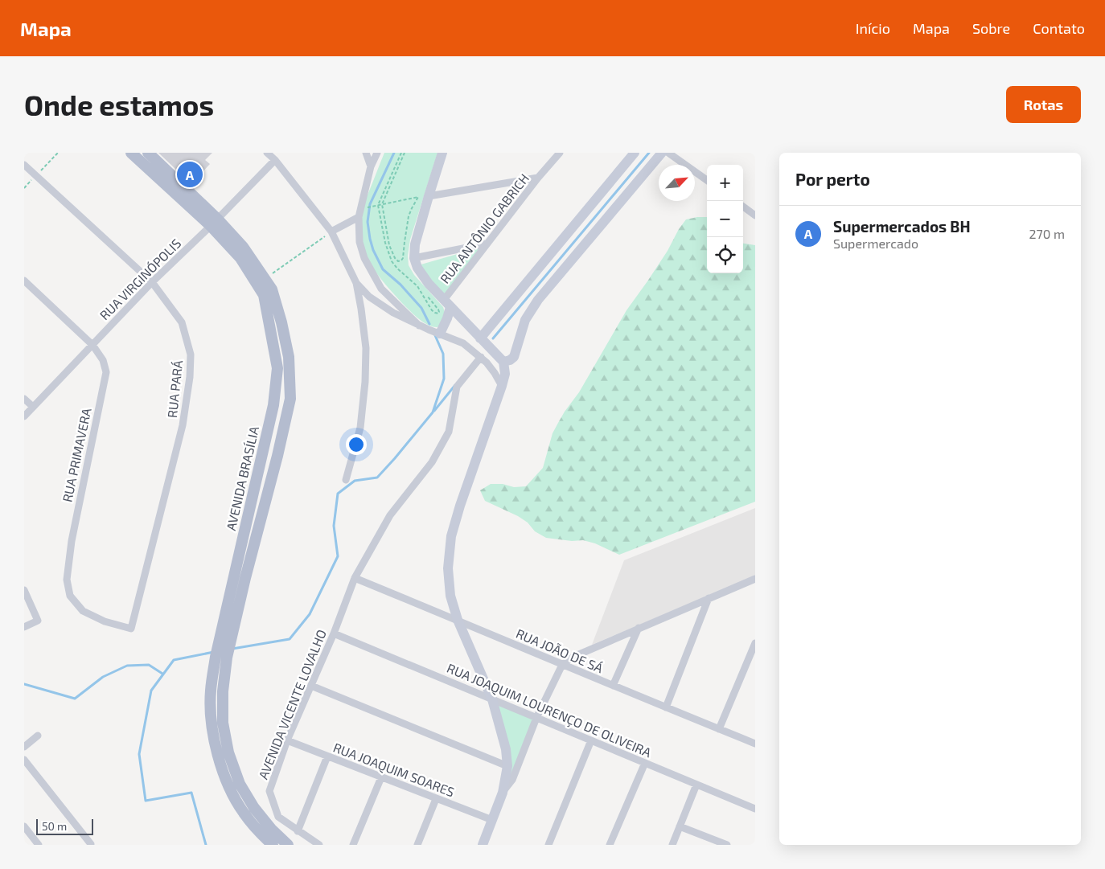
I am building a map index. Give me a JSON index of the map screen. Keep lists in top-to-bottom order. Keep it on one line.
{"streets":{"main road":["AVENIDA BRASÍLIA"],"street":["RUA ANTÔNIO GABRICH","RUA VIRGINÓPOLIS","RUA PARÁ","RUA PRIMAVERA","RUA JOÃO DE SÁ","AVENIDA VICENTE LOVALHO","RUA JOAQUIM LOURENÇO DE OLIVEIRA","RUA JOAQUIM SOARES"]},"crossings":[["RUA VIRGINÓPOLIS","RUA PARÁ"],["RUA VIRGINÓPOLIS","RUA PRIMAVERA"],["RUA VIRGINÓPOLIS","AVENIDA BRASÍLIA"],["RUA PARÁ","RUA PRIMAVERA"],["RUA JOÃO DE SÁ","AVENIDA VICENTE LOVALHO"],["AVENIDA VICENTE LOVALHO","RUA JOAQUIM LOURENÇO DE OLIVEIRA"],["AVENIDA VICENTE LOVALHO","RUA JOAQUIM SOARES"]],"scale_bar":"50 m","north":"top right","page":{"header":"Mapa","nav":["Início","Mapa","Sobre","Contato"],"buttons":"Rotas","title":"Onde estamos","heading":"Por perto","pins":"A","map_buttons":["+","−"],"list":[{"mark":"A","name":"Supermercados BH","note":"Supermercado","value":"270 m"}],"scale":"50 m"}}
